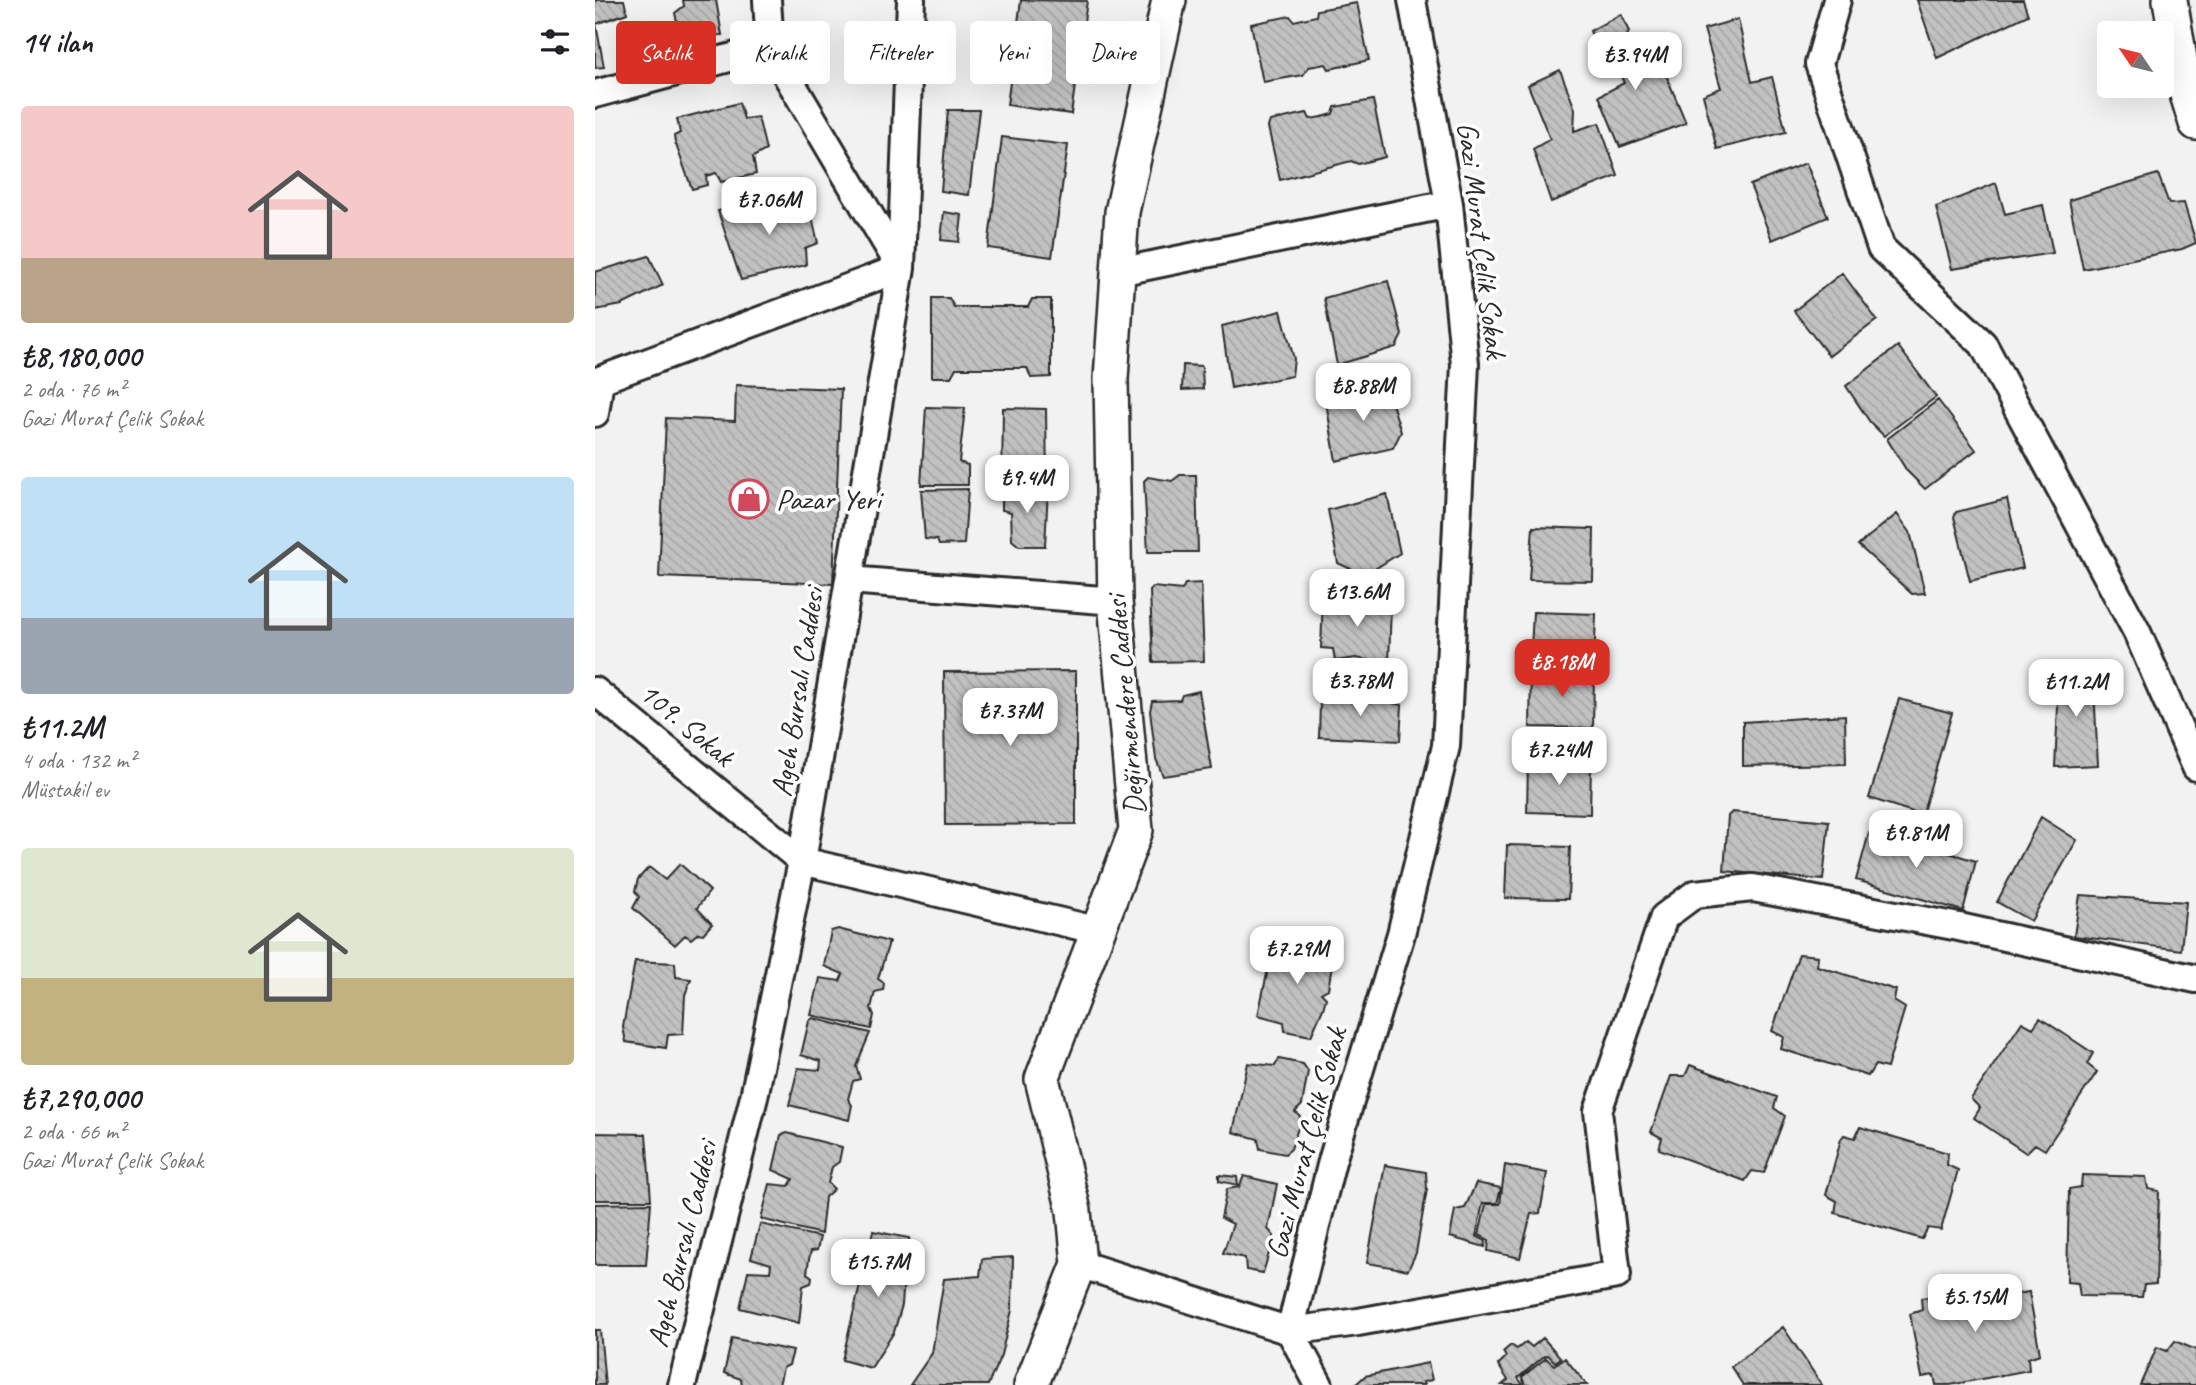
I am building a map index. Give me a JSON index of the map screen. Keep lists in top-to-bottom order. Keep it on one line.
{"streets":{"street":["Gazi Murat Çelik Sokak","Ageh Bursalı Caddesi","Değirmendere Caddesi","109. Sokak"]},"crossings":[["Ageh Bursalı Caddesi","109. Sokak"]],"places":{"shop":["Pazar Yeri"]},"north":"top left","page":{"heading":"14 ilan","chip":["Satılık","Kiralık","Filtreler","Yeni","Daire"],"price":["₺3.94M","₺7.06M","₺8.88M","₺9.4M","₺13.6M","₺8.18M","₺3.78M","₺11.2M","₺7.37M","₺7.24M","₺9.81M","₺7.29M","₺15.7M","₺5.15M"],"list":[{"name":"₺8,180,000","note":"2 oda · 76 m² · Gazi Murat Çelik Sokak"},{"name":"₺11.2M","note":"4 oda · 132 m² · Müstakil ev"},{"name":"₺7,290,000","note":"2 oda · 66 m² · Gazi Murat Çelik Sokak"}]}}
